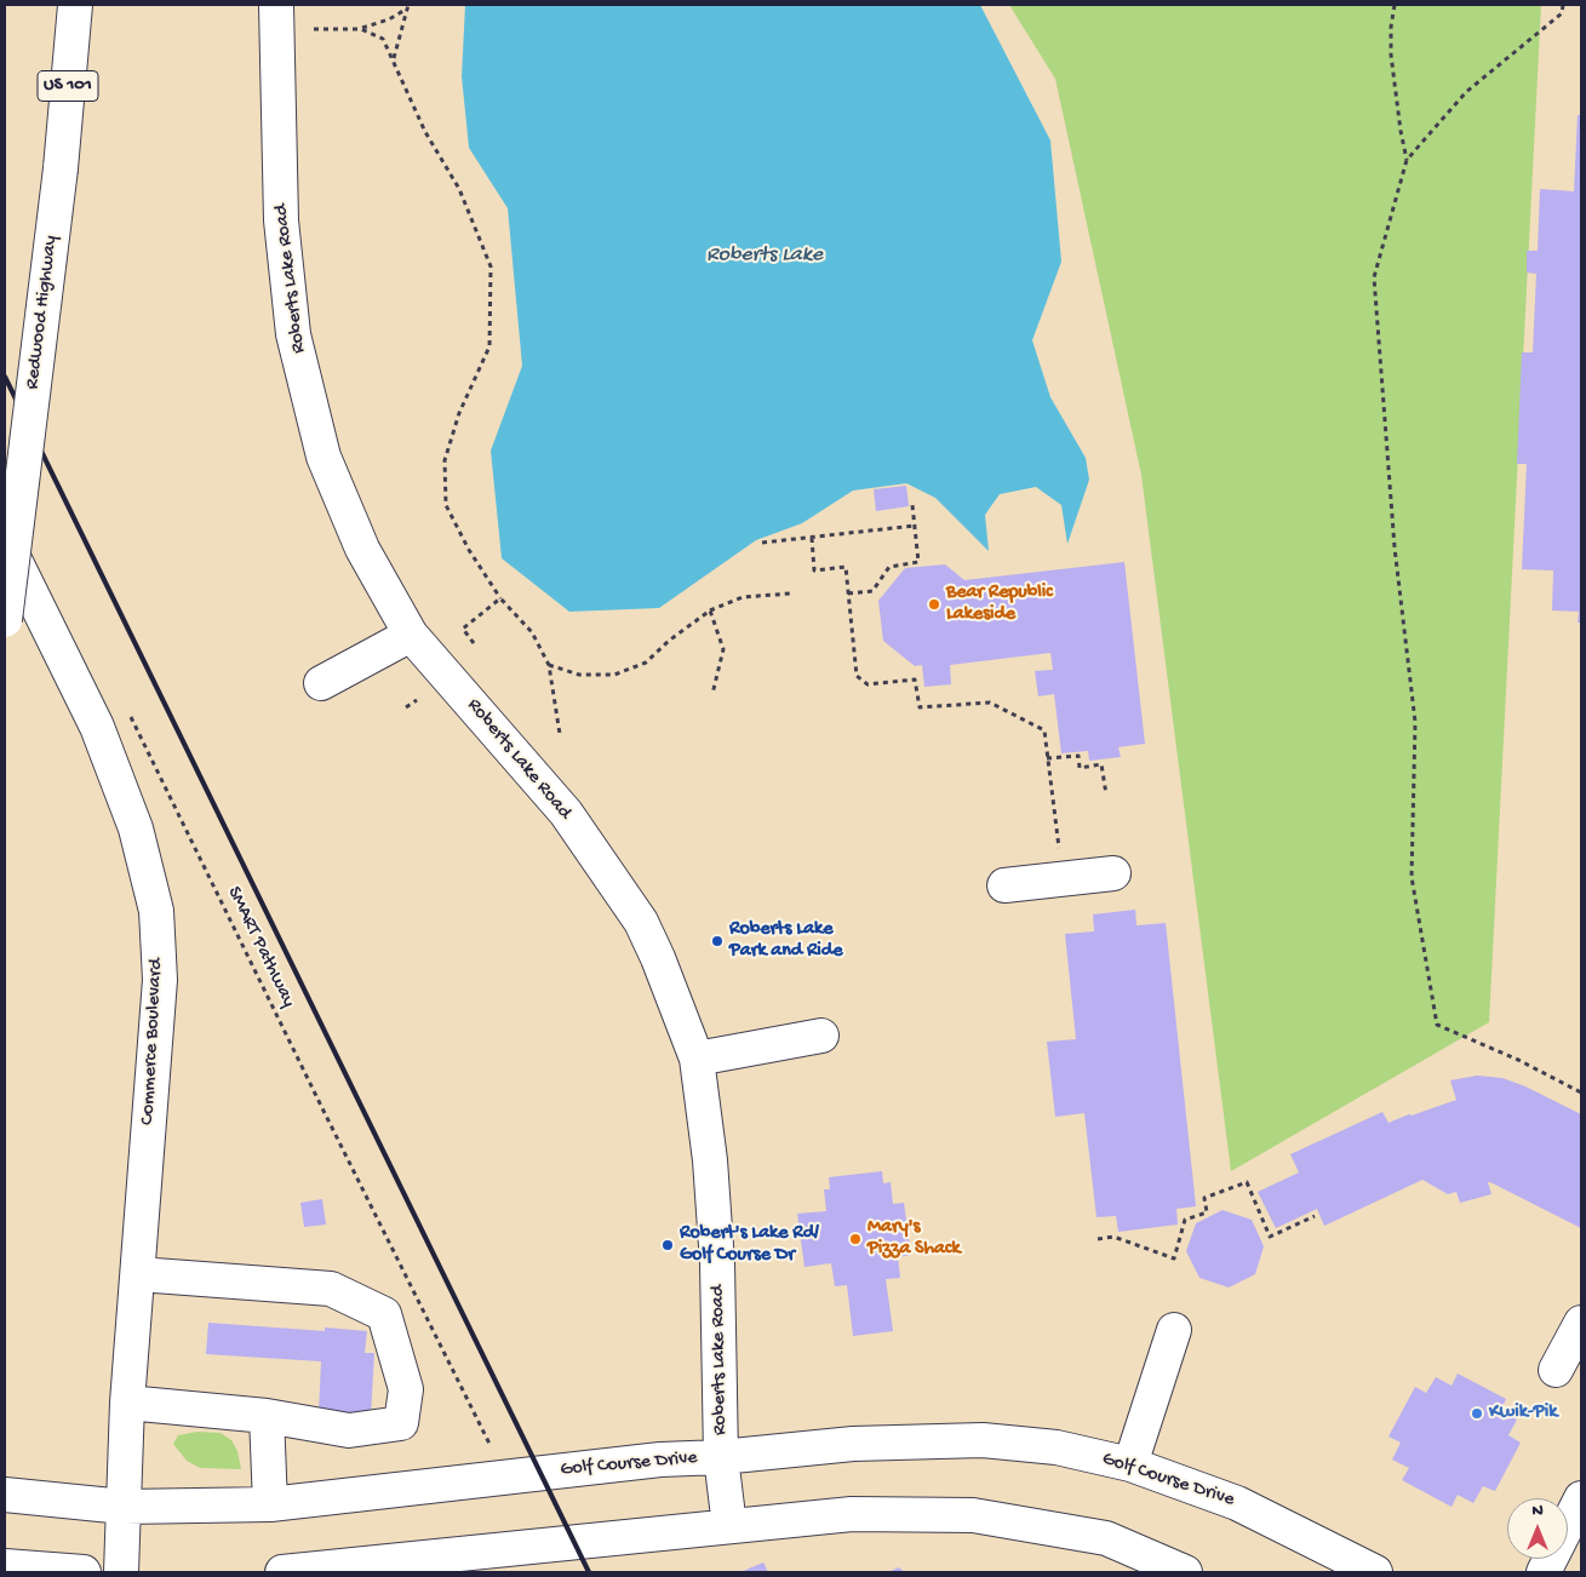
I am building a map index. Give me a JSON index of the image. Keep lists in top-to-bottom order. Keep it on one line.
{"streets":{"main road":["US 101","Roberts Lake Road","Redwood Highway","Commerce Boulevard","Golf Course Drive"],"path":["SMART Pathway"]},"crossings":[["Roberts Lake Road","Golf Course Drive"],["Commerce Boulevard","Golf Course Drive"]],"water":["Roberts Lake"],"places":["Bear Republic Lakeside","Roberts Lake Park and Ride","Mary's Pizza Shack","Robert's Lake Rd/ Golf Course Dr","Kwik-Pik"],"north":"top"}
